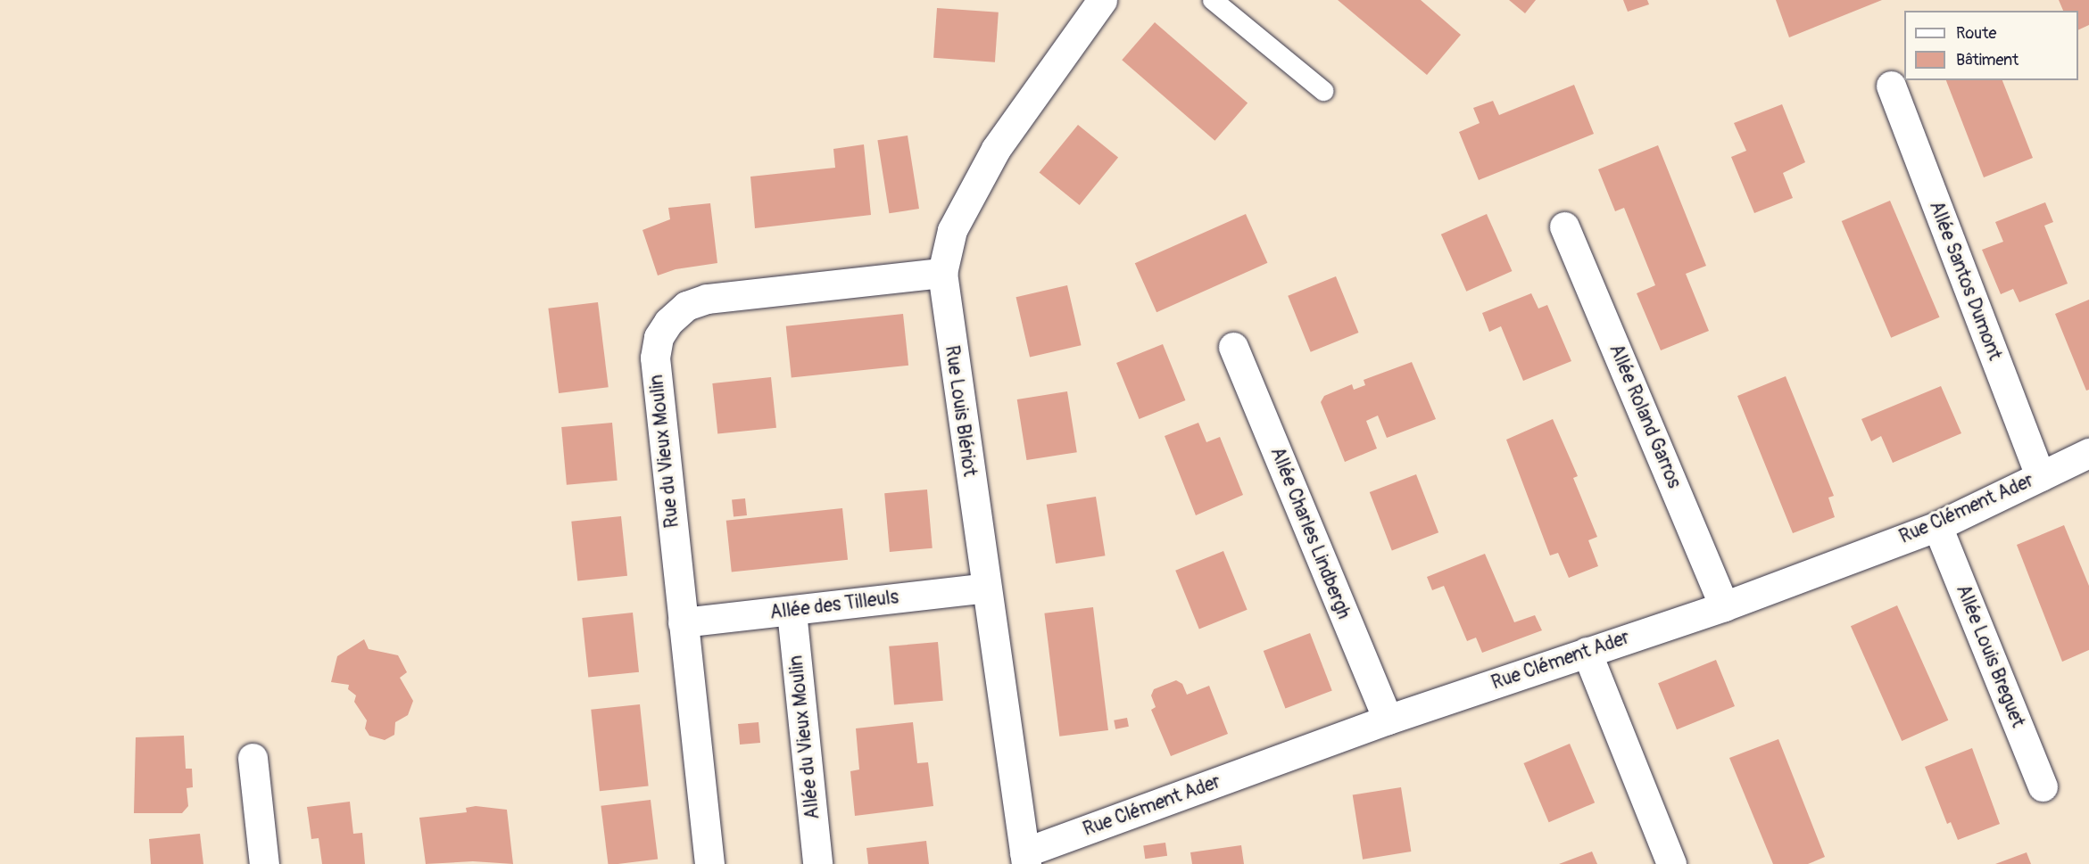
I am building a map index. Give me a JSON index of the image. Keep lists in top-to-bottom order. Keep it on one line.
{"streets":{"street":["Allée Santos Dumont","Rue Louis Blériot","Allée Roland Garros","Rue du Vieux Moulin","Rue Clément Ader","Allée Charles Lindbergh","Allée des Tilleuls","Allée Louis Breguet","Allée du Vieux Moulin"]},"crossings":[["Allée Santos Dumont","Rue Clément Ader"],["Rue Louis Blériot","Rue du Vieux Moulin"],["Rue Louis Blériot","Rue Clément Ader"],["Rue Louis Blériot","Allée des Tilleuls"],["Allée Roland Garros","Rue Clément Ader"],["Rue du Vieux Moulin","Allée des Tilleuls"],["Rue Clément Ader","Allée Charles Lindbergh"],["Rue Clément Ader","Allée Louis Breguet"],["Allée des Tilleuls","Allée du Vieux Moulin"]],"legend":["Route","Bâtiment"]}
